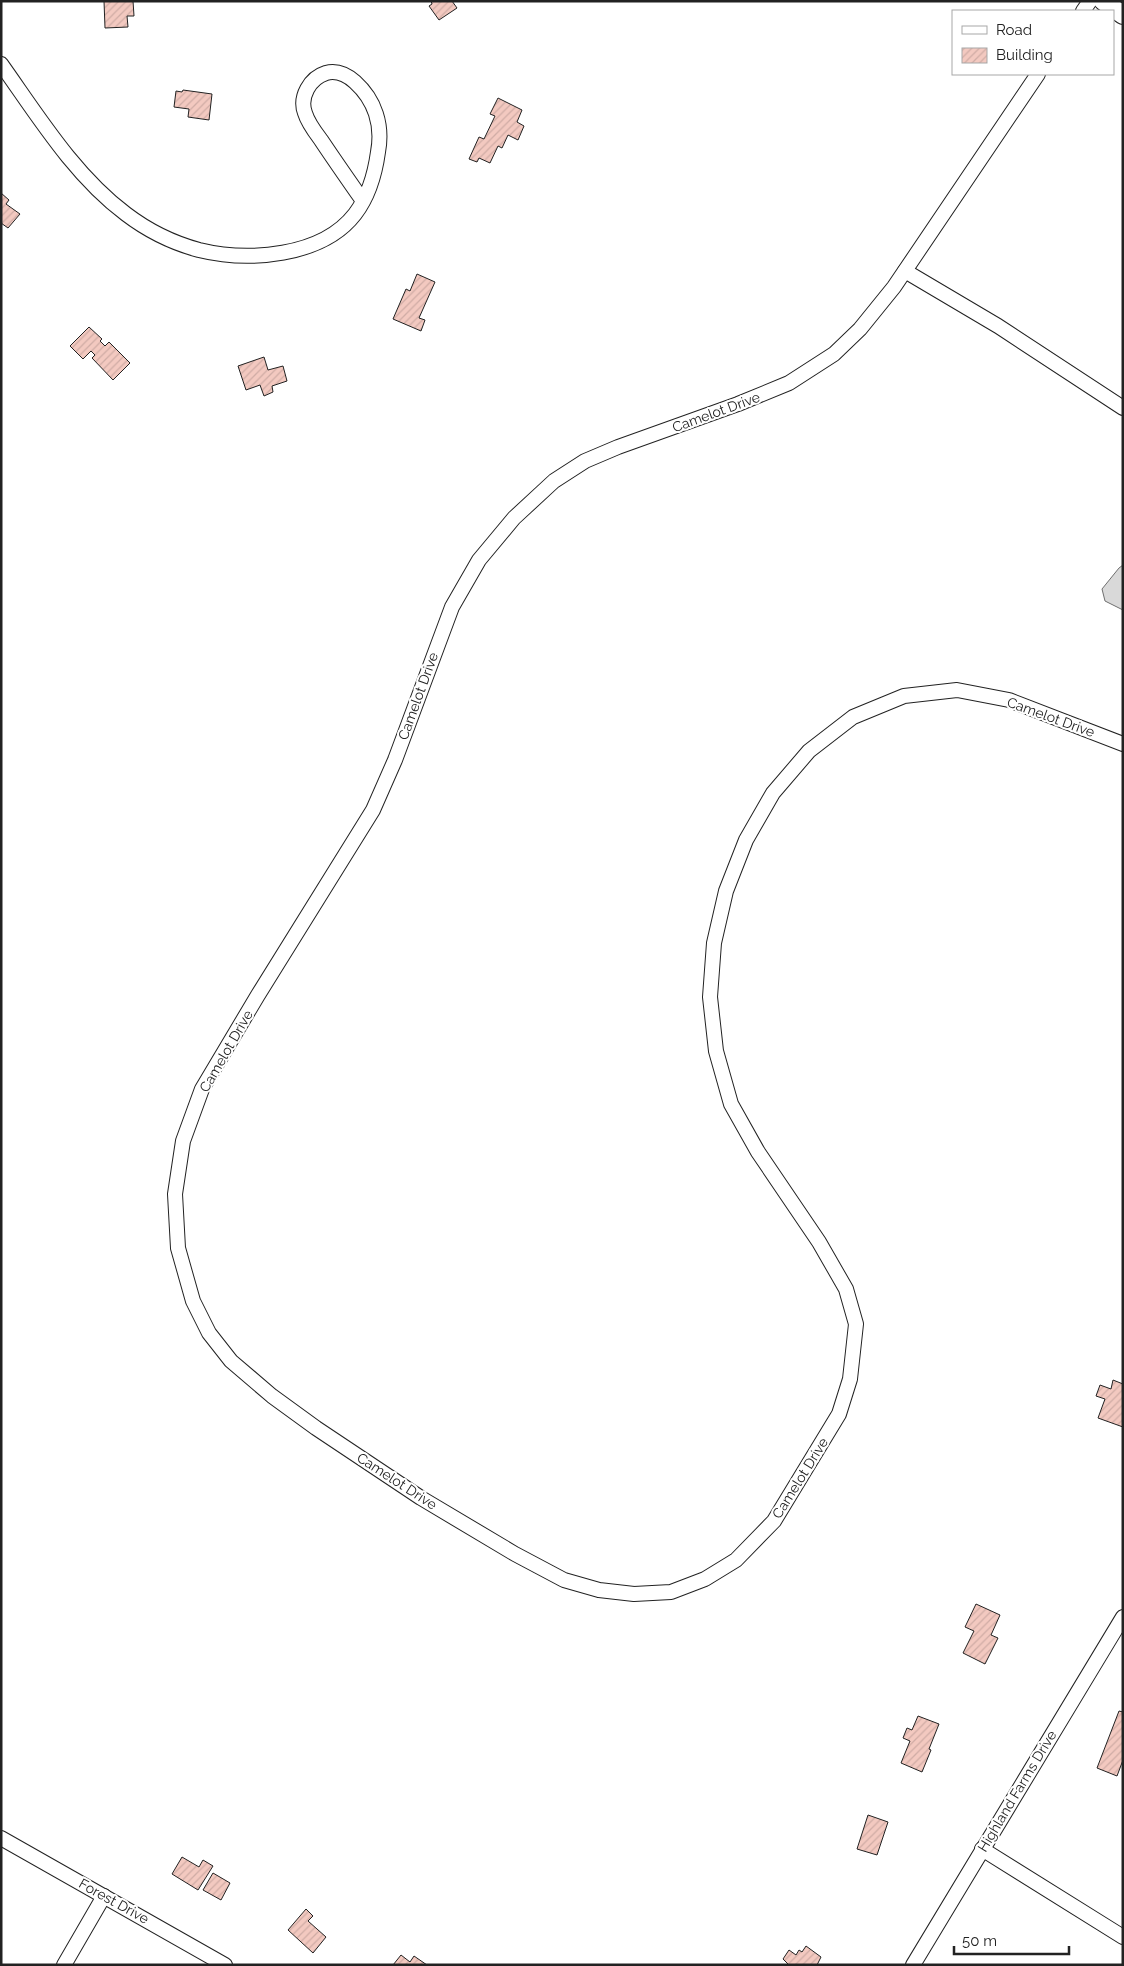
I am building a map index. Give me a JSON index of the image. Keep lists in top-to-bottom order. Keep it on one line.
{"streets":{"street":["Camelot Drive","Highland Farms Drive","Forest Drive"]},"legend":["Road","Building"],"scale_bar":"50 m"}
